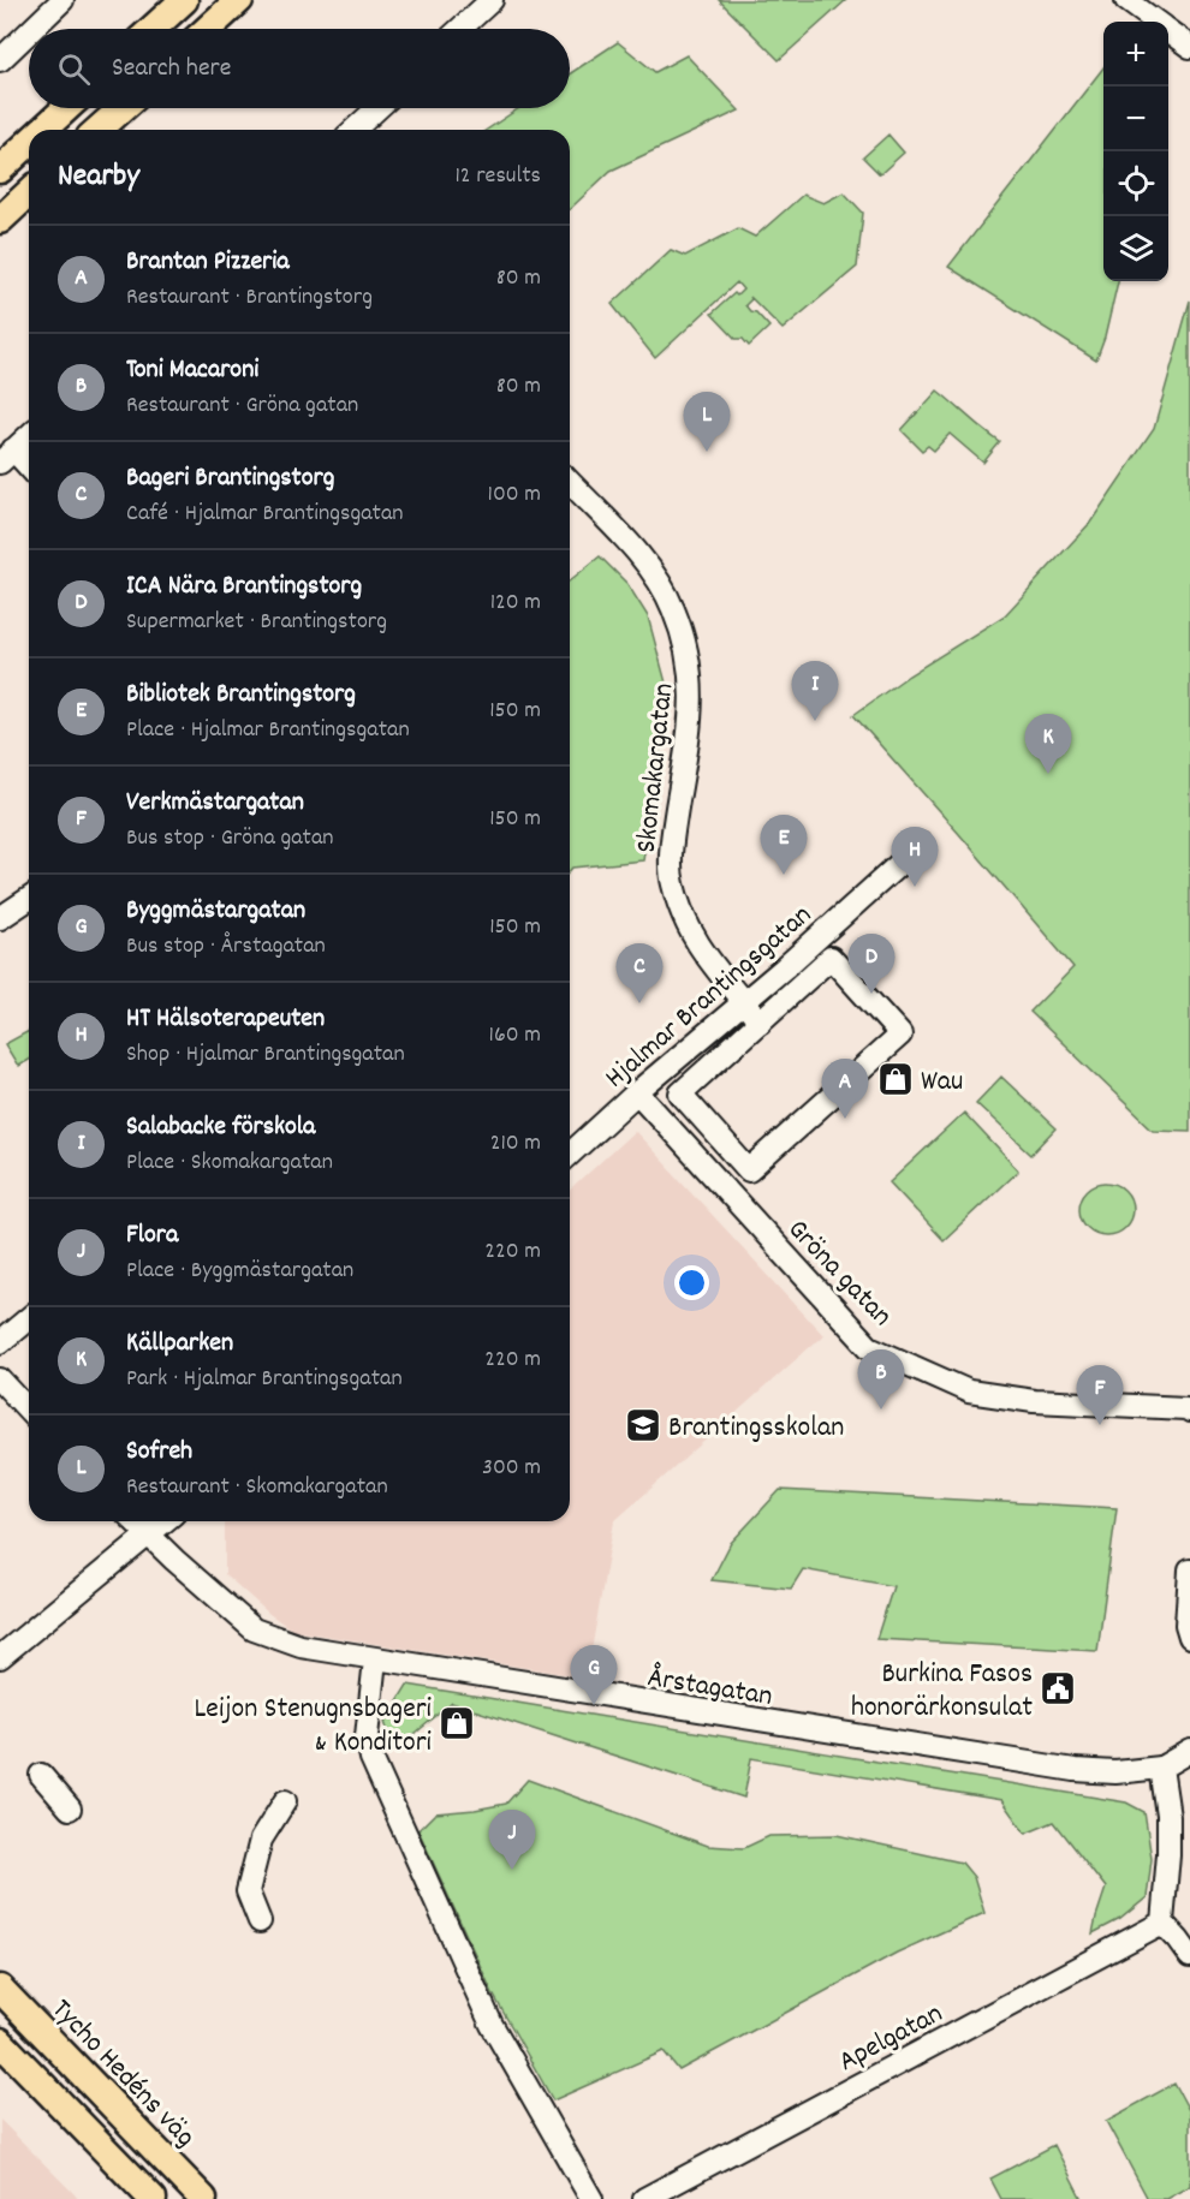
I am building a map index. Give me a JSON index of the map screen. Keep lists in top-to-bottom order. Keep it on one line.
{"streets":{"main road":["Tycho Hedéns väg"],"street":["Skomakargatan","Hjalmar Brantingsgatan","Gröna gatan","Årstagatan","Apelgatan"]},"crossings":[["Skomakargatan","Hjalmar Brantingsgatan"],["Hjalmar Brantingsgatan","Gröna gatan"]],"places":{"shop":["Wau","Leijon Stenugnsbageri & Konditori"],"school or university":["Brantingsskolan"],"public building":["Burkina Fasos honorärkonsulat"]},"page":{"map_buttons":["+","−"],"search":"Search here","heading":["Nearby","12 results"],"list":[{"mark":"A","name":"Brantan Pizzeria","note":"Restaurant · Brantingstorg","value":"80 m"},{"mark":"B","name":"Toni Macaroni","note":"Restaurant · Gröna gatan","value":"80 m"},{"mark":"C","name":"Bageri Brantingstorg","note":"Café · Hjalmar Brantingsgatan","value":"100 m"},{"mark":"D","name":"ICA Nära Brantingstorg","note":"Supermarket · Brantingstorg","value":"120 m"},{"mark":"E","name":"Bibliotek Brantingstorg","note":"Place · Hjalmar Brantingsgatan","value":"150 m"},{"mark":"F","name":"Verkmästargatan","note":"Bus stop · Gröna gatan","value":"150 m"},{"mark":"G","name":"Byggmästargatan","note":"Bus stop · Årstagatan","value":"150 m"},{"mark":"H","name":"HT Hälsoterapeuten","note":"Shop · Hjalmar Brantingsgatan","value":"160 m"},{"mark":"I","name":"Salabacke förskola","note":"Place · Skomakargatan","value":"210 m"},{"mark":"J","name":"Flora","note":"Place · Byggmästargatan","value":"220 m"},{"mark":"K","name":"Källparken","note":"Park · Hjalmar Brantingsgatan","value":"220 m"},{"mark":"L","name":"Sofreh","note":"Restaurant · Skomakargatan","value":"300 m"}],"pins":["L","I","K","E","H","D","C","A","B","F","G","J"]}}
